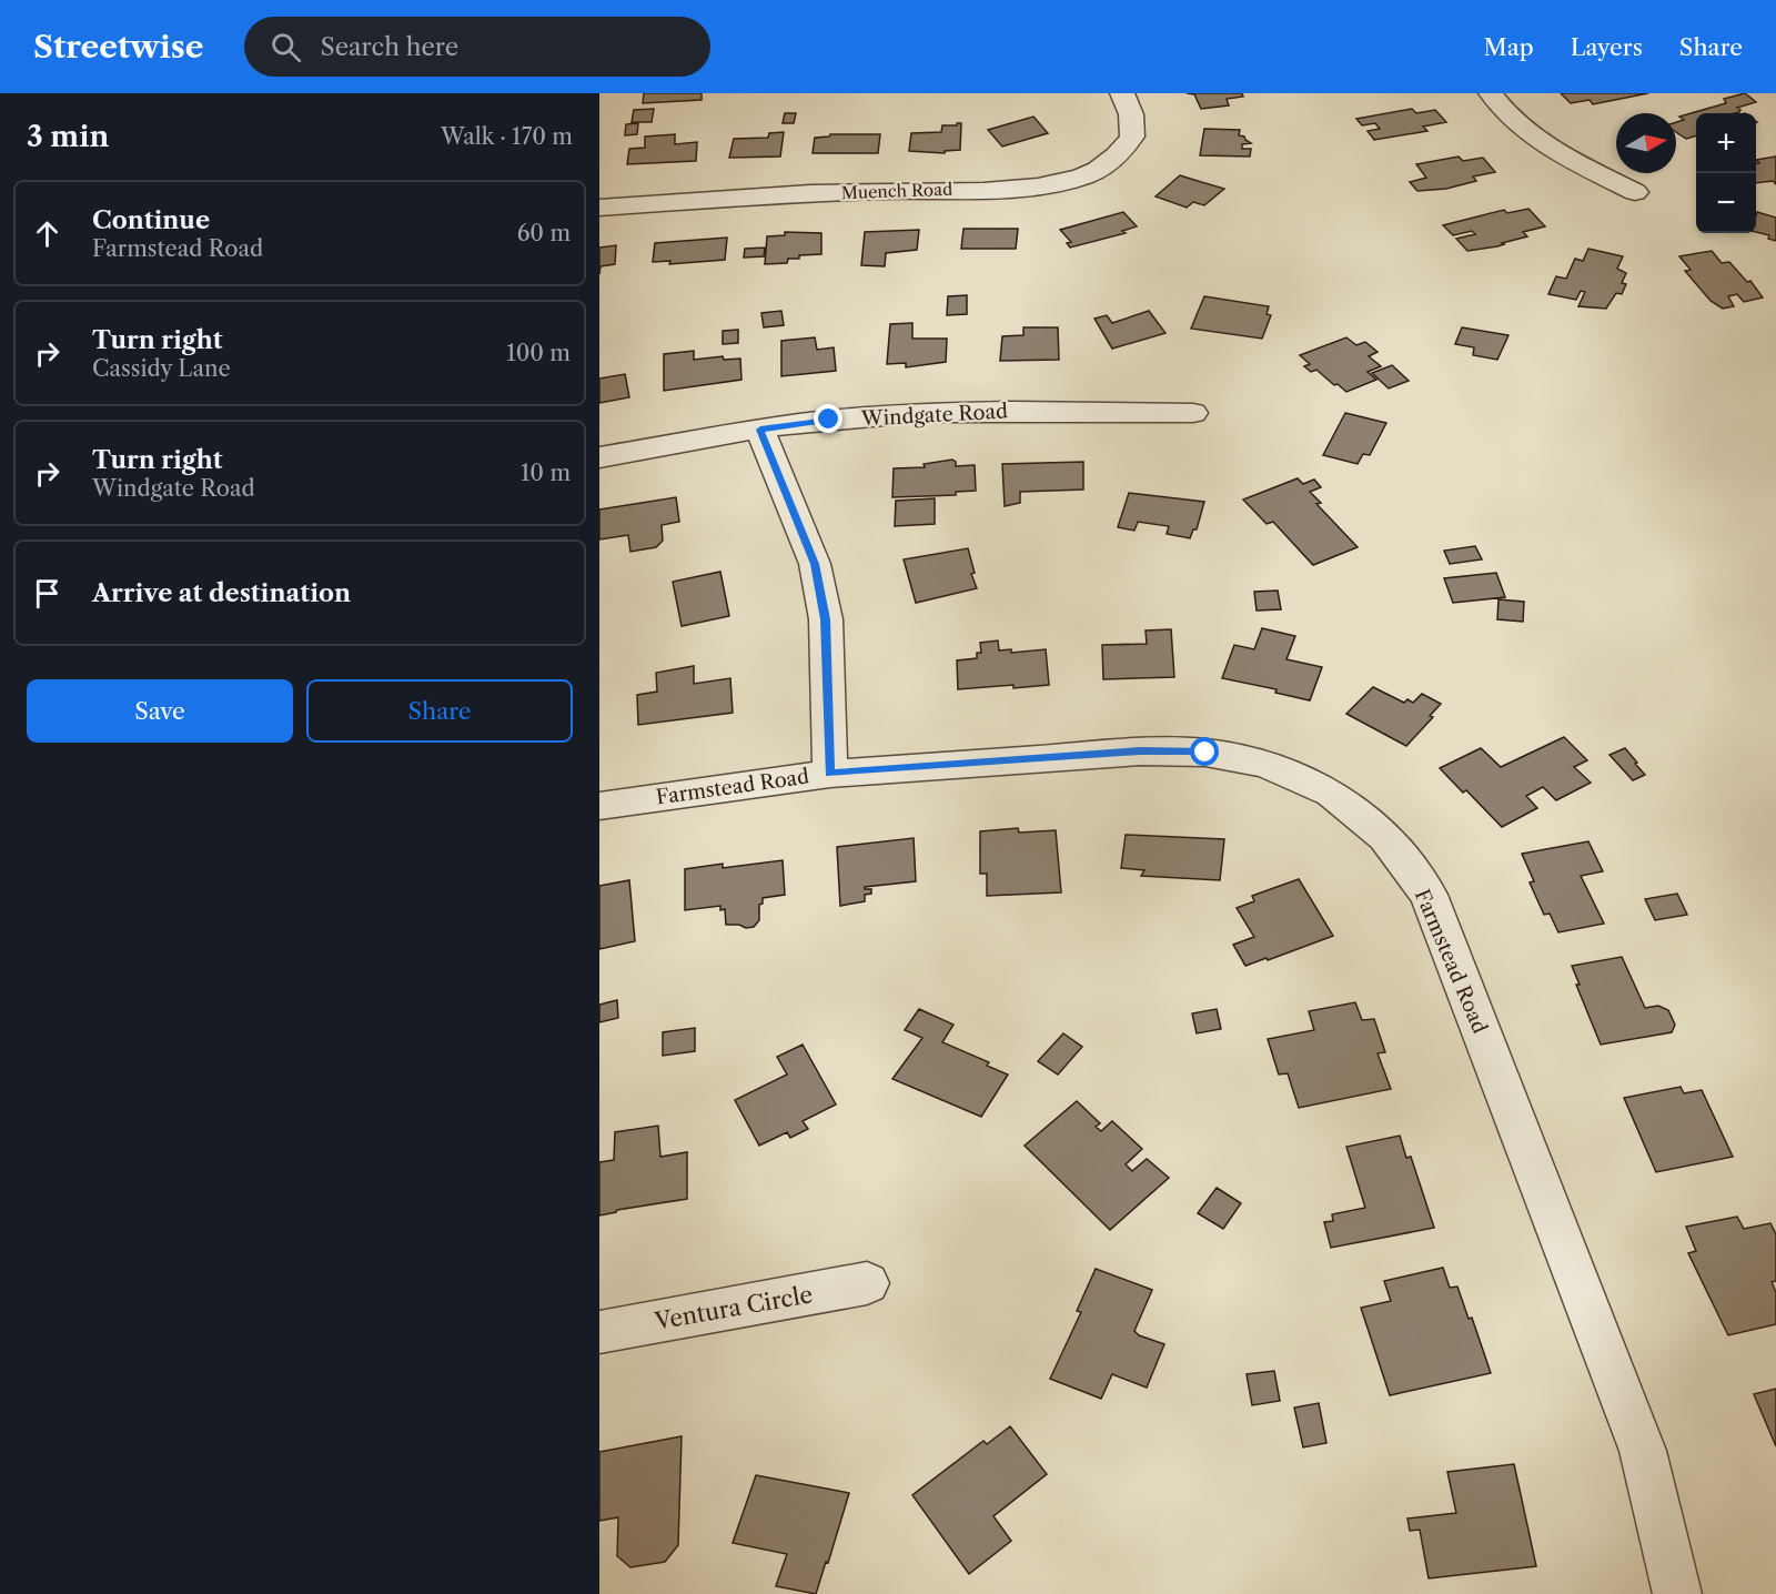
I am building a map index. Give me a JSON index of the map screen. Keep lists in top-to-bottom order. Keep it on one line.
{"streets":{"street":["Muench Road","Windgate Road","Farmstead Road","Ventura Circle"]},"north":"right","page":{"header":"Streetwise","search":"Search here","nav":["Map","Layers","Share"],"heading":["3 min","Walk · 170 m"],"map_buttons":["+","−"],"list":[["Continue","Farmstead Road","60 m"],["Turn right","Cassidy Lane","100 m"],["Turn right","Windgate Road","10 m"],"Arrive at destination"],"buttons":["Save","Share"]}}
